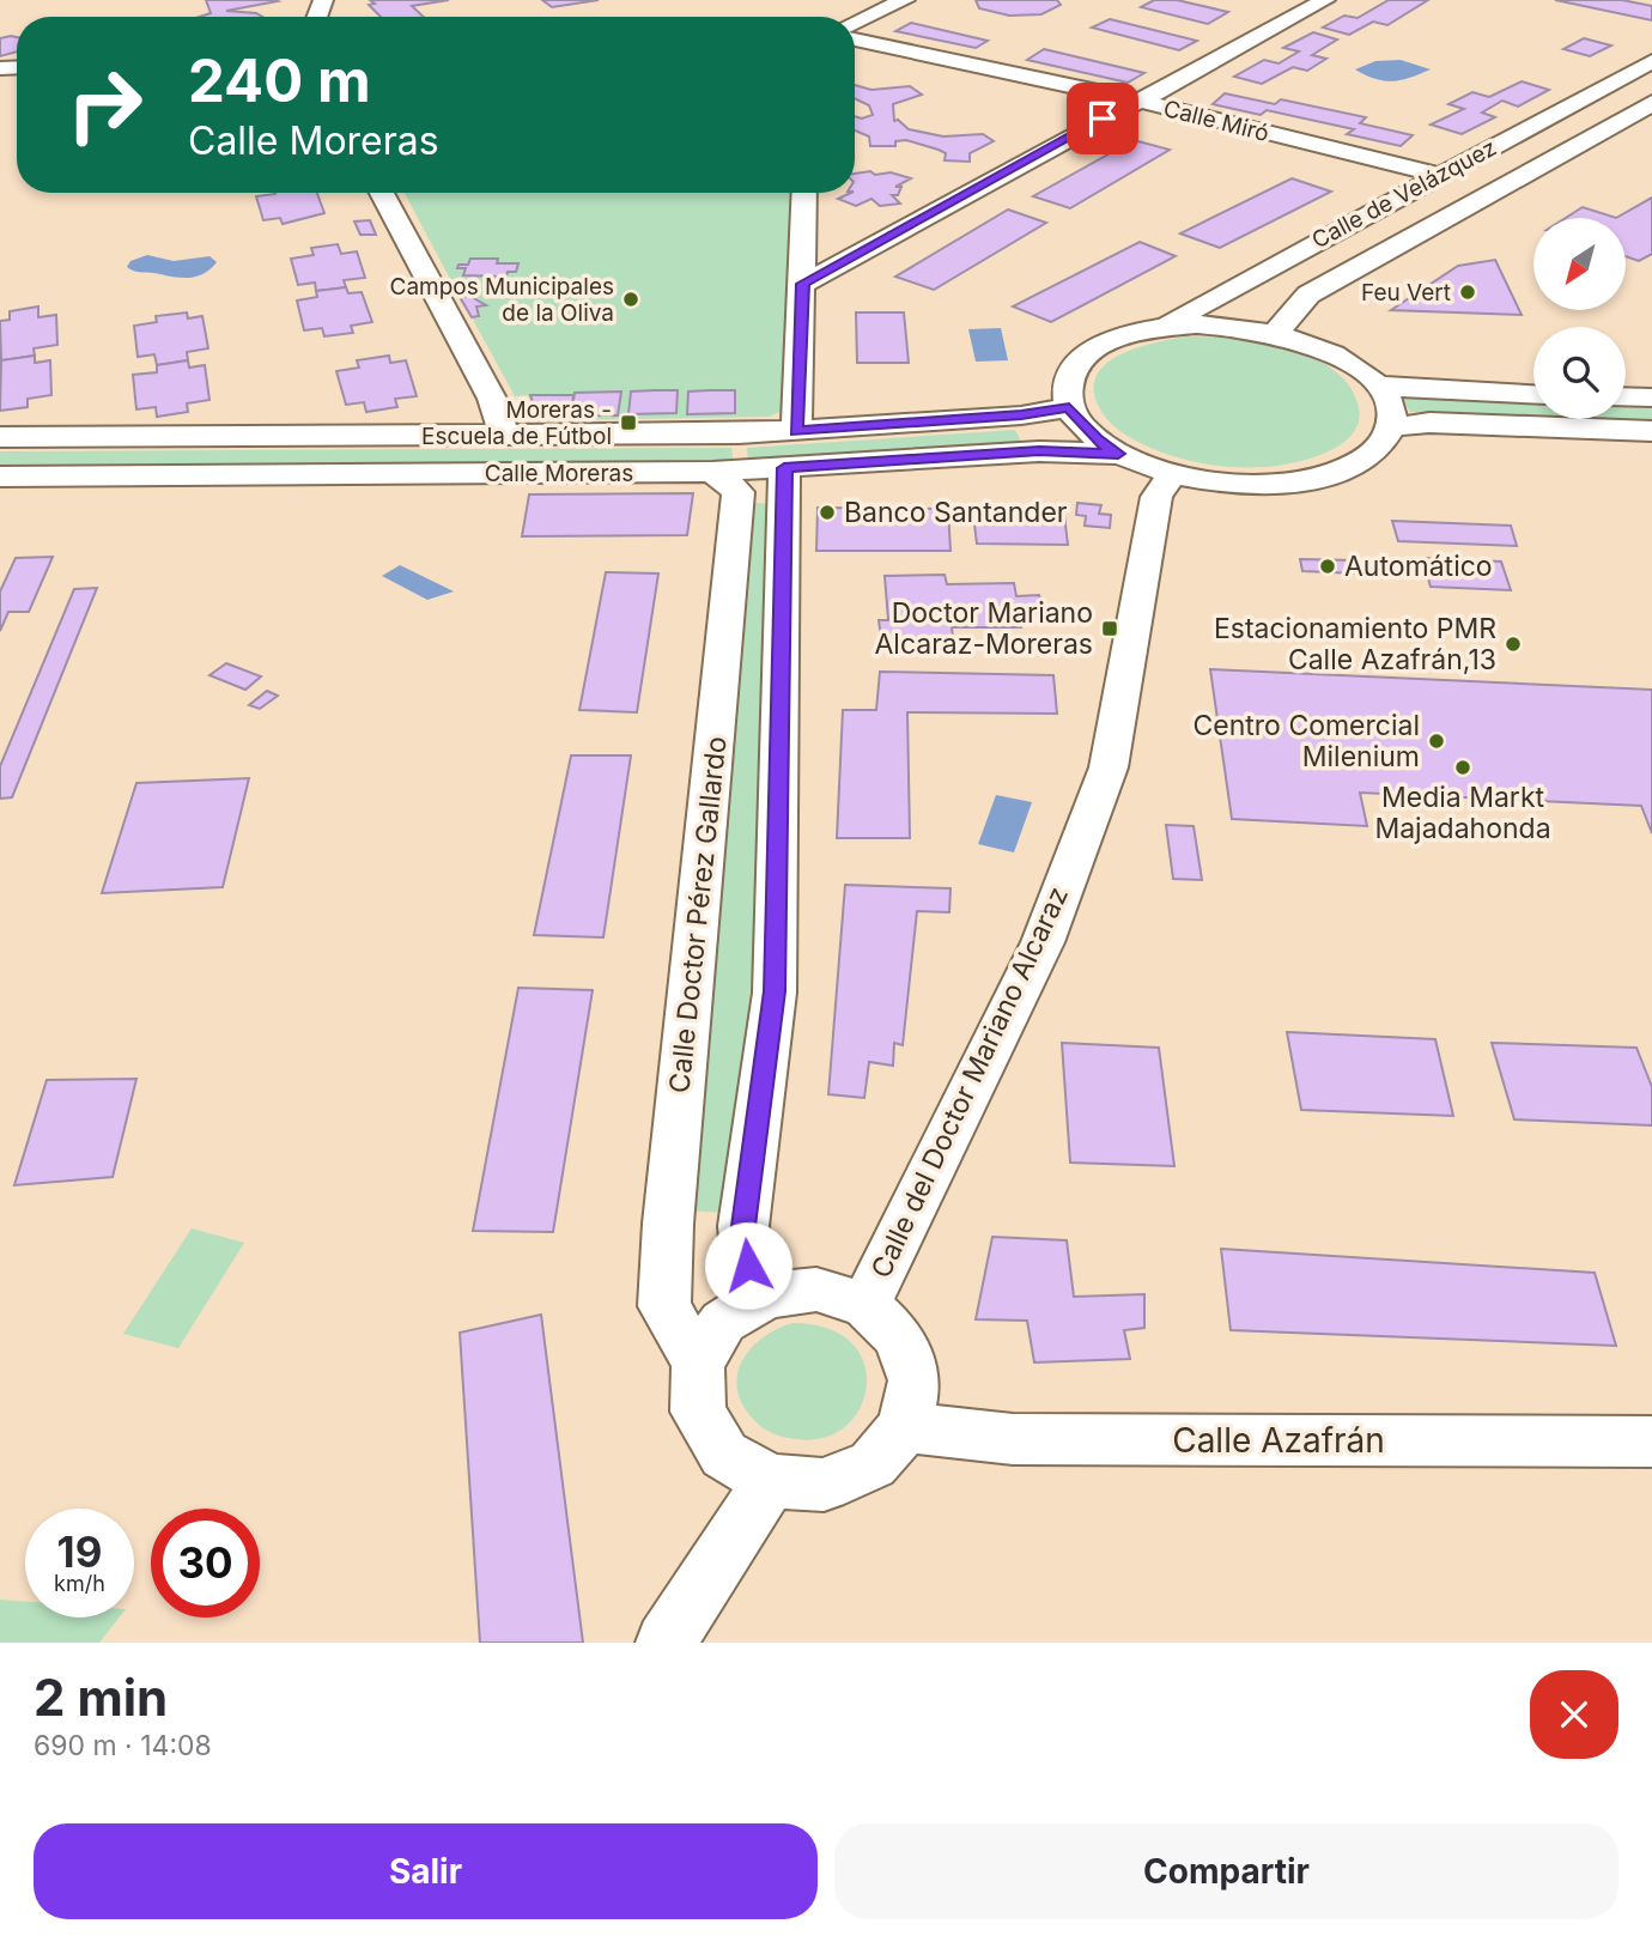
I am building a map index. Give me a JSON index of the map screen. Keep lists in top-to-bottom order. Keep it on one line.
{"streets":{"street":["Calle Miró","Calle de Velázquez","Calle Moreras","Calle Doctor Pérez Gallardo","Calle del Doctor Mariano Alcaraz","Calle Azafrán"]},"crossings":[["Calle Miró","Calle de Velázquez"],["Calle Moreras","Calle Doctor Pérez Gallardo"],["Calle Doctor Pérez Gallardo","Calle del Doctor Mariano Alcaraz"],["Calle Doctor Pérez Gallardo","Calle Azafrán"],["Calle del Doctor Mariano Alcaraz","Calle Azafrán"]],"places":{"other":["Feu Vert","Campos Municipales de la Oliva","Banco Santander","Automático","Estacionamiento PMR Calle Azafrán,13","Centro Comercial Milenium","Media Markt Majadahonda"],"transit":["Moreras - Escuela de Fútbol","Doctor Mariano Alcaraz-Moreras"]},"north":"bottom left","page":{"turn":["240 m","Calle Moreras"],"speed":"19 km/h","limit":"30","heading":["2 min","690 m · 14:08"],"buttons":["Salir","Compartir"]}}
